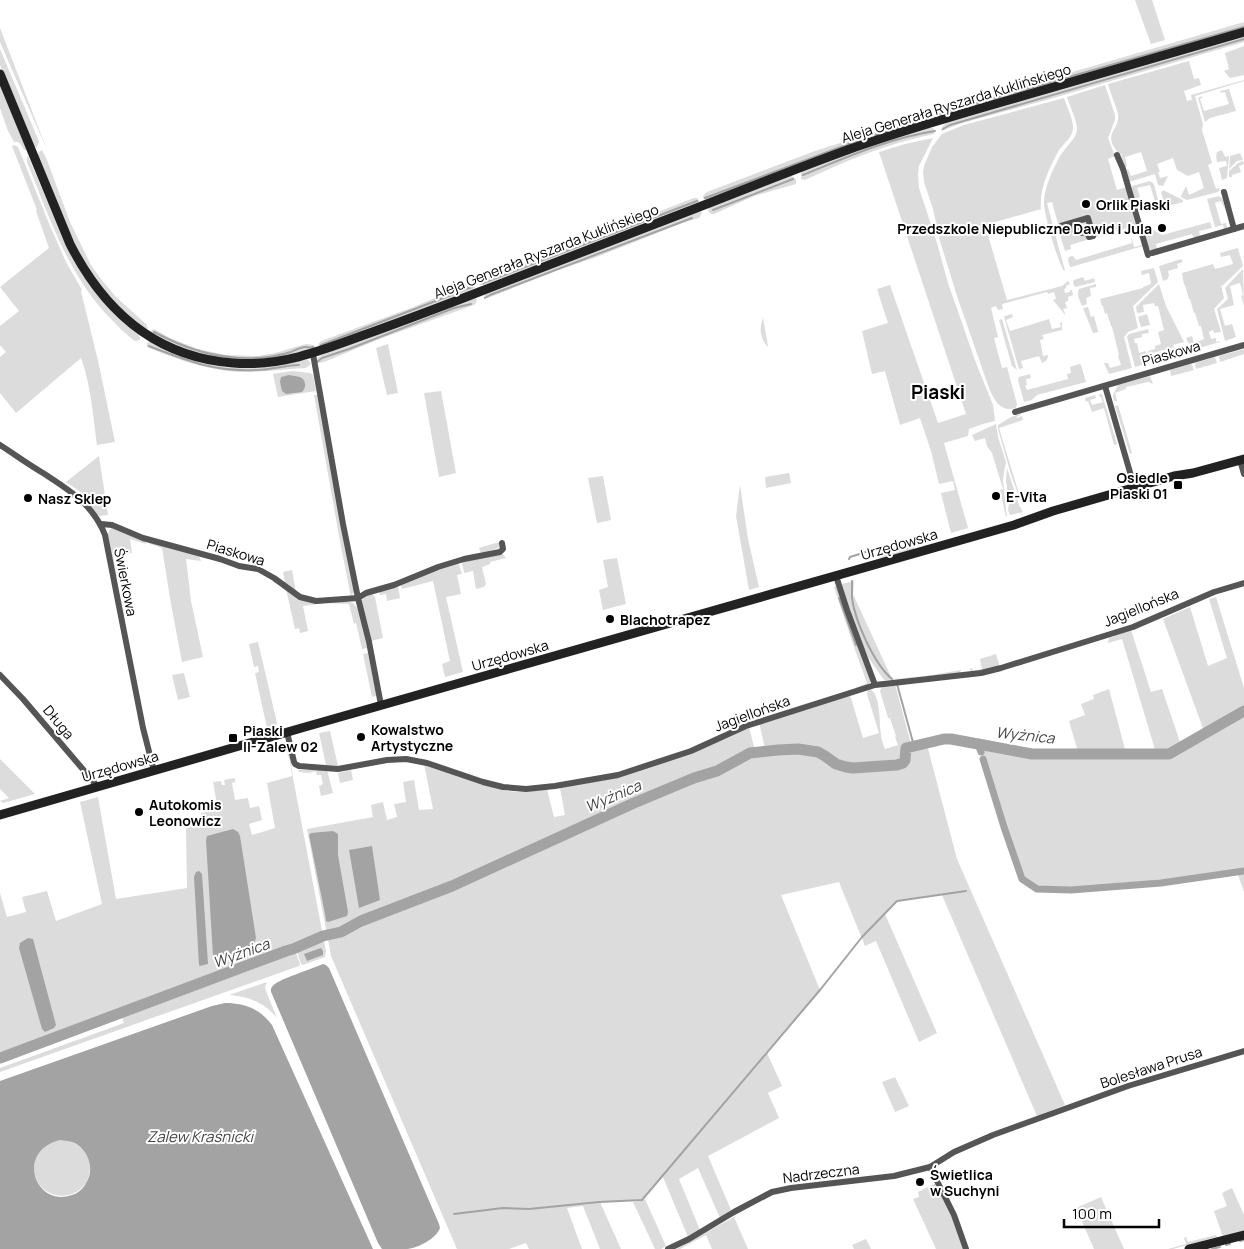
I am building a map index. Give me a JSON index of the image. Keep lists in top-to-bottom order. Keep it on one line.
{"streets":{"street":["Aleja Generała Ryszarda Kuklińskiego","Piaskowa","Urzędowska","Świerkowa","Jagiellońska","Długa","Bolesława Prusa","Nadrzeczna"]},"crossings":[["Piaskowa","Świerkowa"],["Urzędowska","Świerkowa"],["Urzędowska","Jagiellońska"],["Urzędowska","Długa"],["Bolesława Prusa","Nadrzeczna"]],"districts":["Piaski"],"water":["Wyżnica","Zalew Kraśnicki"],"places":{"other":["Orlik Piaski","Przedszkole Niepubliczne Dawid i Jula","E-Vita","Nasz Sklep","Blachotrapez","Kowalstwo Artystyczne","Autokomis Leonowicz","Świetlica w Suchyni"],"transit":["Osiedle Piaski 01","Piaski II-Zalew 02"]},"scale_bar":"100 m"}
